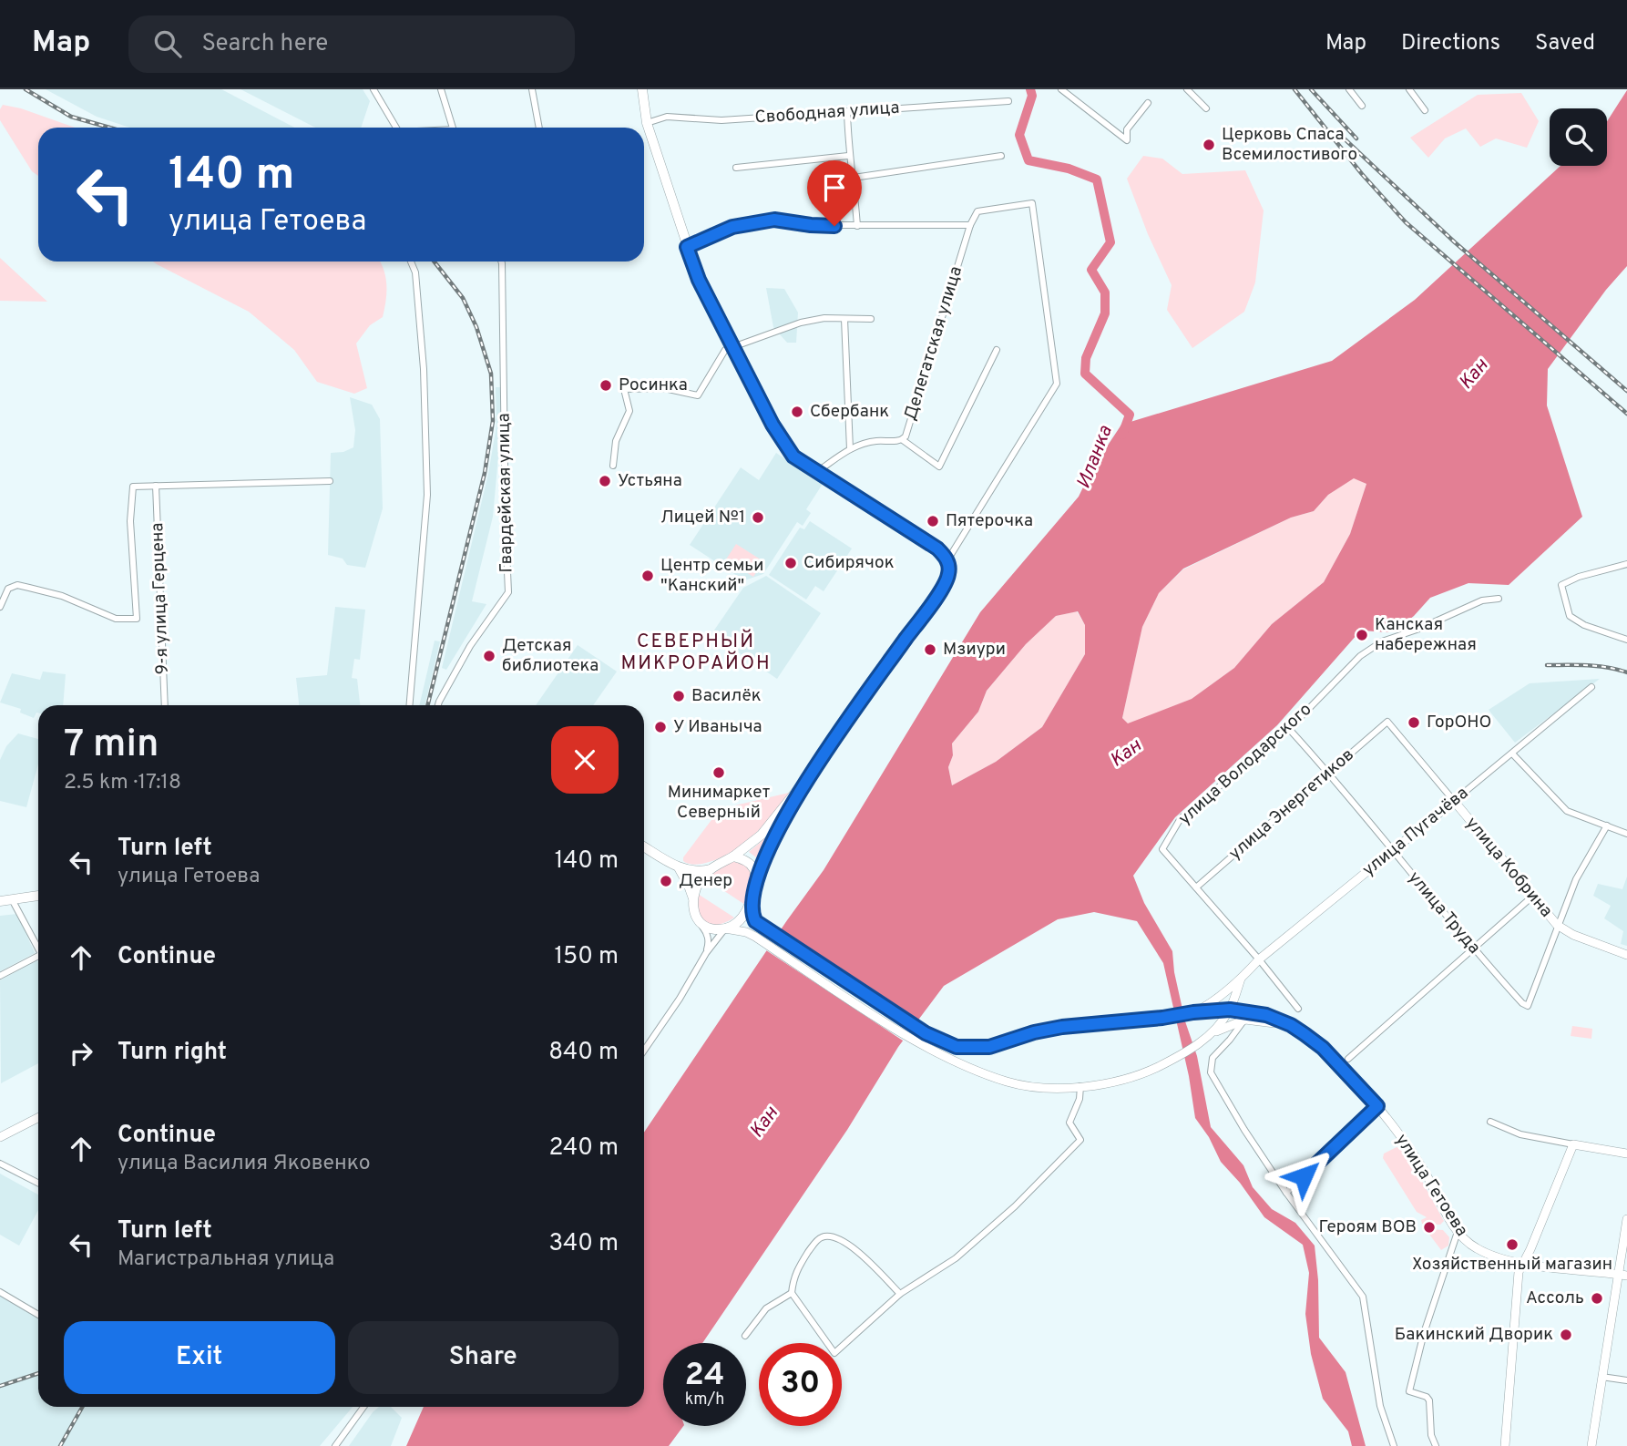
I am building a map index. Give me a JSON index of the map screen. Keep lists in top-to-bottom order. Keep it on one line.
{"streets":{"main road":["улица Пугачёва","улица Кобрина","улица Гетоева"],"street":["Свободная улица","Делегатская улица","Гвардейская улица","9-я улица Герцена","улица Володарского","улица Энергетиков","улица Труда"]},"crossings":[["улица Володарского","улица Энергетиков"],["улица Володарского","улица Труда"],["улица Энергетиков","улица Кобрина"],["улица Энергетиков","улица Труда"],["улица Пугачёва","улица Кобрина"],["улица Пугачёва","улица Труда"],["улица Кобрина","улица Труда"]],"districts":["СЕВЕРНЫЙ МИКРОРАЙОН"],"water":["Кан","Иланка"],"places":["Церковь Спаса Всемилостивого","Росинка","Сбербанк","Устьяна","Лицей №1","Пятерочка","Сибирячок","Центр семьи \"Канский\"","Канская набережная","Мзиури","Детская библиотека","Василёк","ГорОНО","У Иваныча","Минимаркет Северный","Денер","Героям ВОВ","Хозяйственный магазин","Ассоль","Бакинский Дворик"],"page":{"header":"Map","search":"Search here","nav":["Map","Directions","Saved"],"turn":["140 m","улица Гетоева"],"heading":["7 min","2.5 km · 17:18"],"list":[{"name":"Turn left","note":"улица Гетоева","value":"140 m"},{"name":"Continue","value":"150 m"},{"name":"Turn right","value":"840 m"},{"name":"Continue","note":"улица Василия Яковенко","value":"240 m"},{"name":"Turn left","note":"Магистральная улица","value":"340 m"}],"buttons":["Exit","Share"],"speed":"24 km/h","limit":"30"}}
